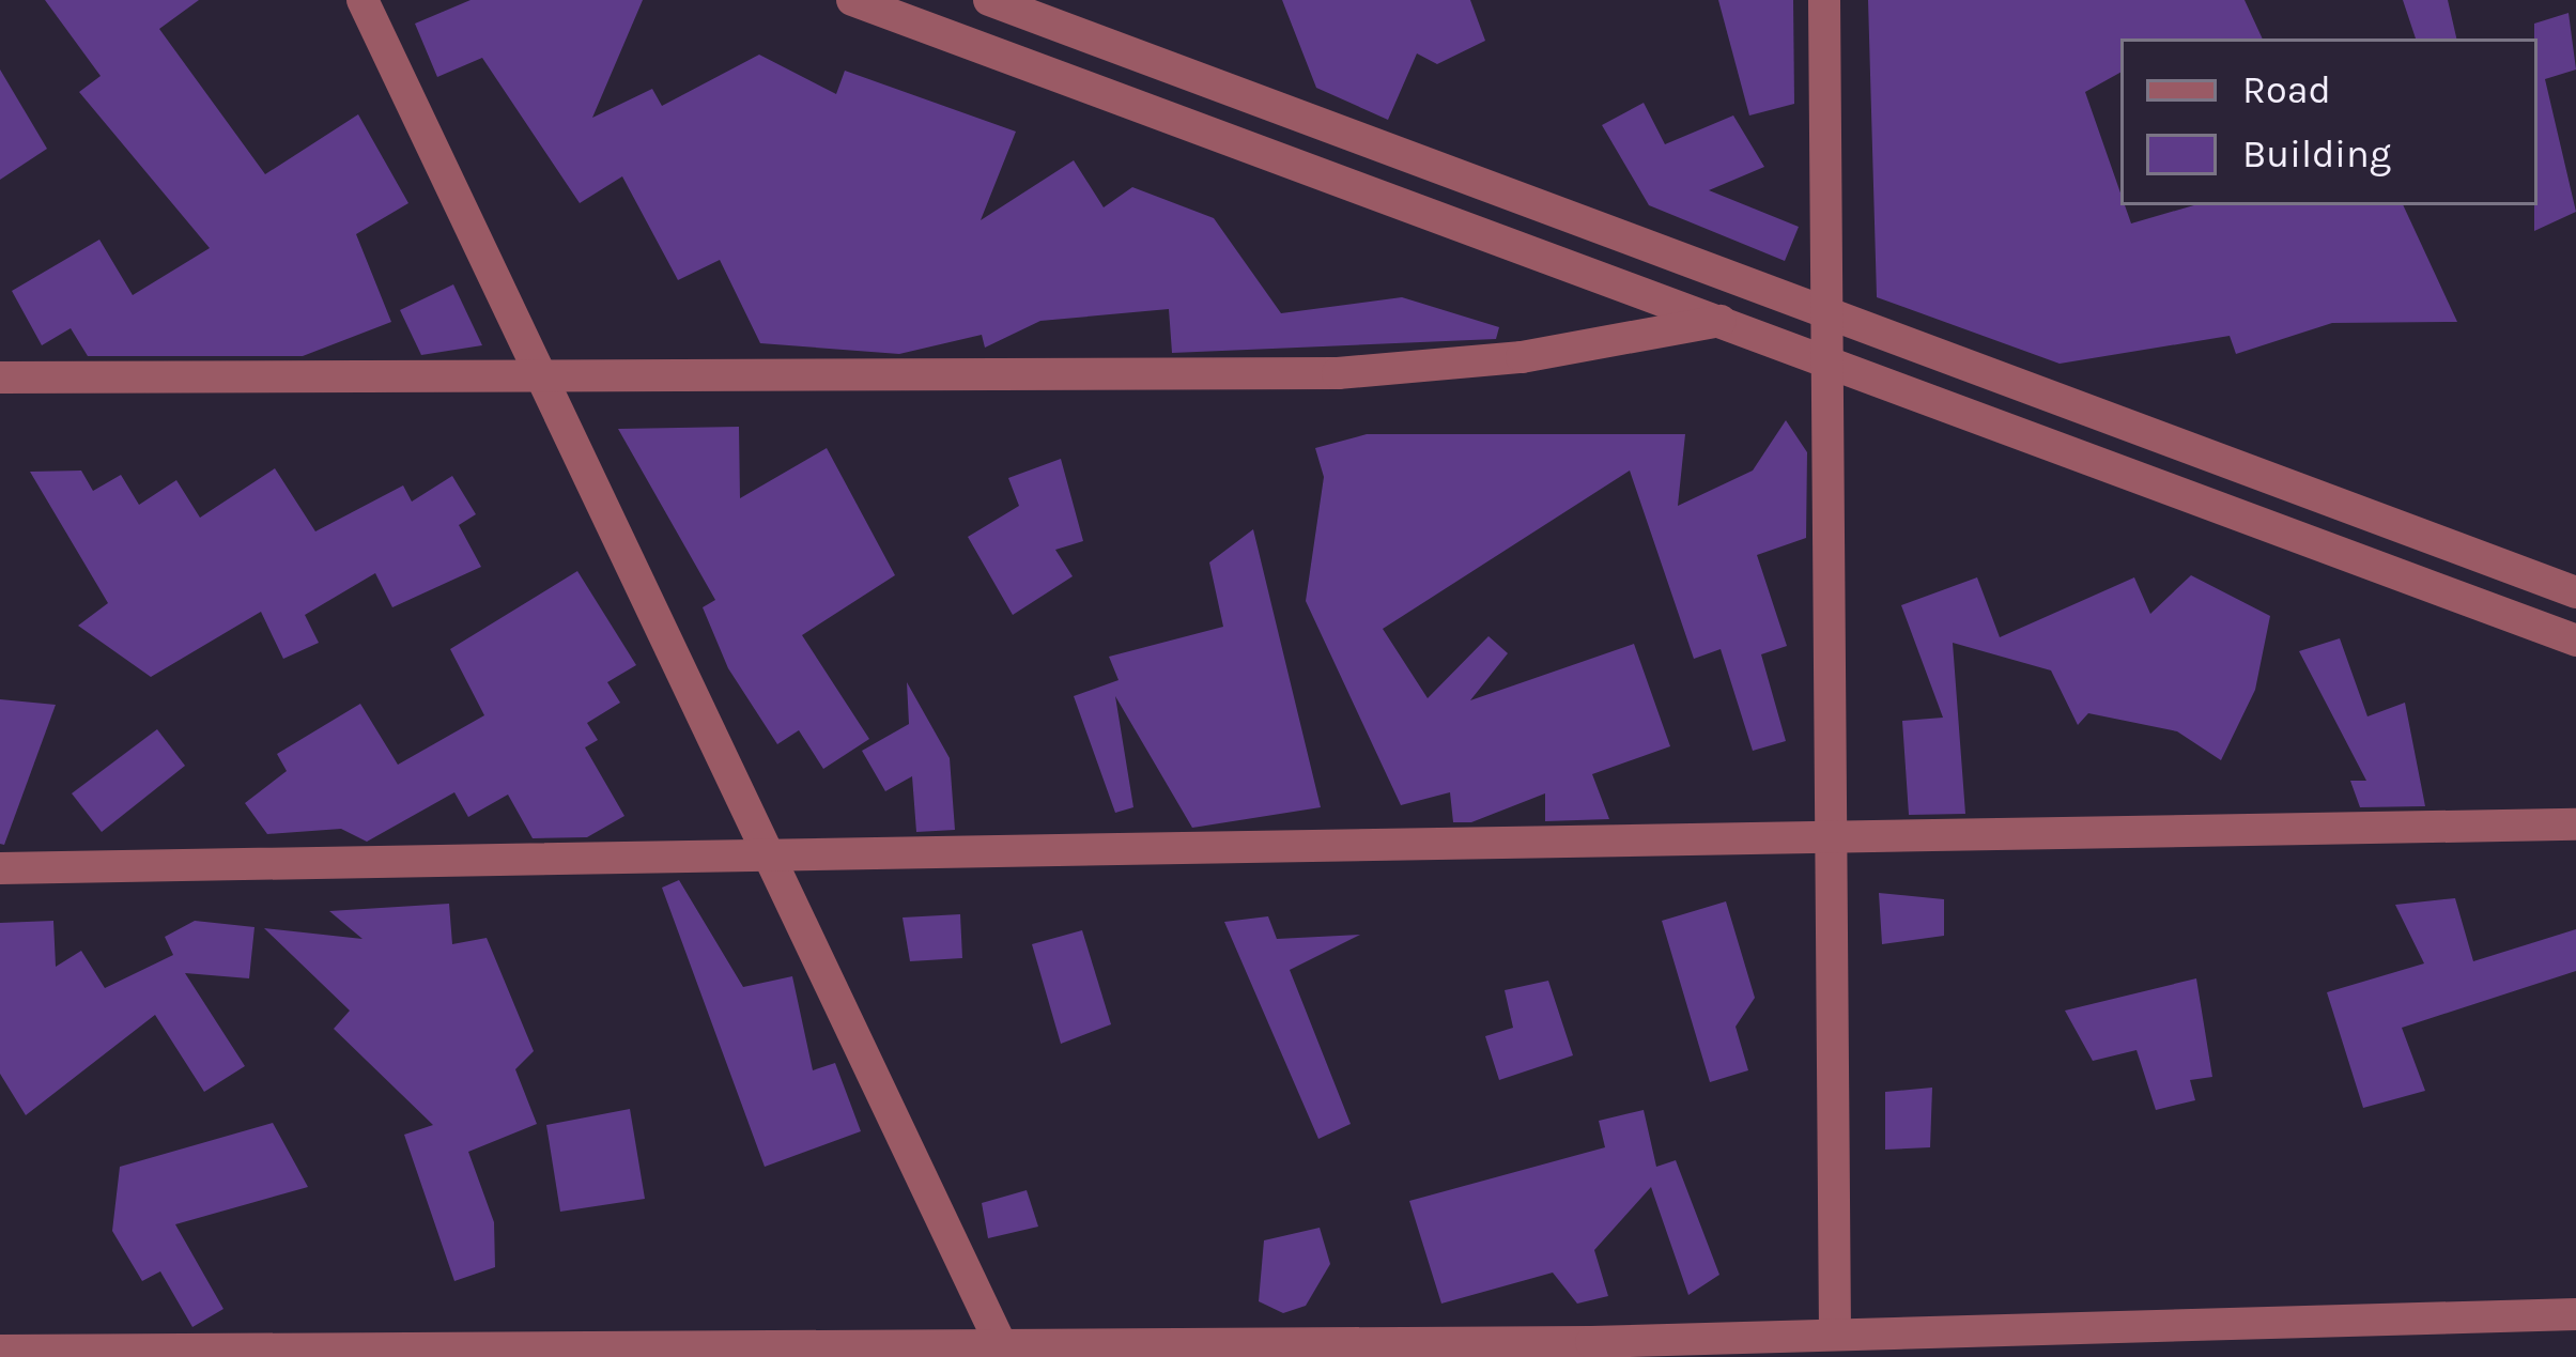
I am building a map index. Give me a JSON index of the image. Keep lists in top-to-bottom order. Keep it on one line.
{"legend":["Road","Building"]}
